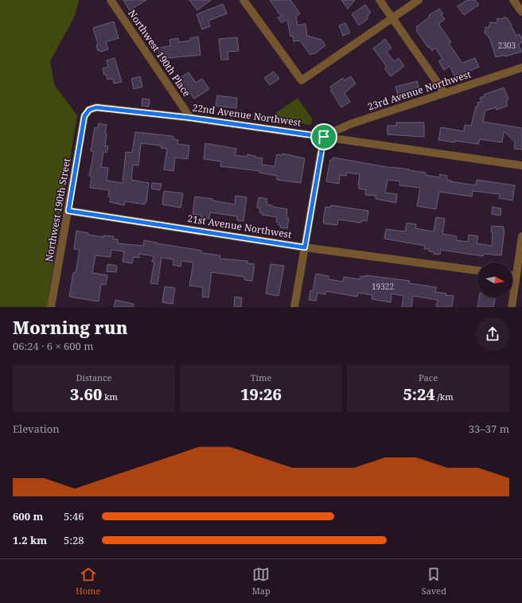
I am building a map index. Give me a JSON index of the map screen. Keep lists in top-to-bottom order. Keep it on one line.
{"streets":{"street":["Northwest 190th Place","23rd Avenue Northwest","22nd Avenue Northwest","Northwest 190th Street","21st Avenue Northwest"]},"crossings":[["Northwest 190th Place","22nd Avenue Northwest"],["23rd Avenue Northwest","22nd Avenue Northwest"],["22nd Avenue Northwest","Northwest 190th Street"],["Northwest 190th Street","21st Avenue Northwest"]],"house_numbers":["2303","19322"],"north":"right","page":{"heading":["Morning run","06:24 · 6 × 600 m"],"stats":[["Distance","3.60 km"],["Time","19:26"],["Pace","5:24 /km"]],"chart":["Elevation","33–37 m"],"list":[{"name":"600 m","note":"5:46"},{"name":"1.2 km","note":"5:28"}],"tabs":["Home","Map","Saved"]}}
